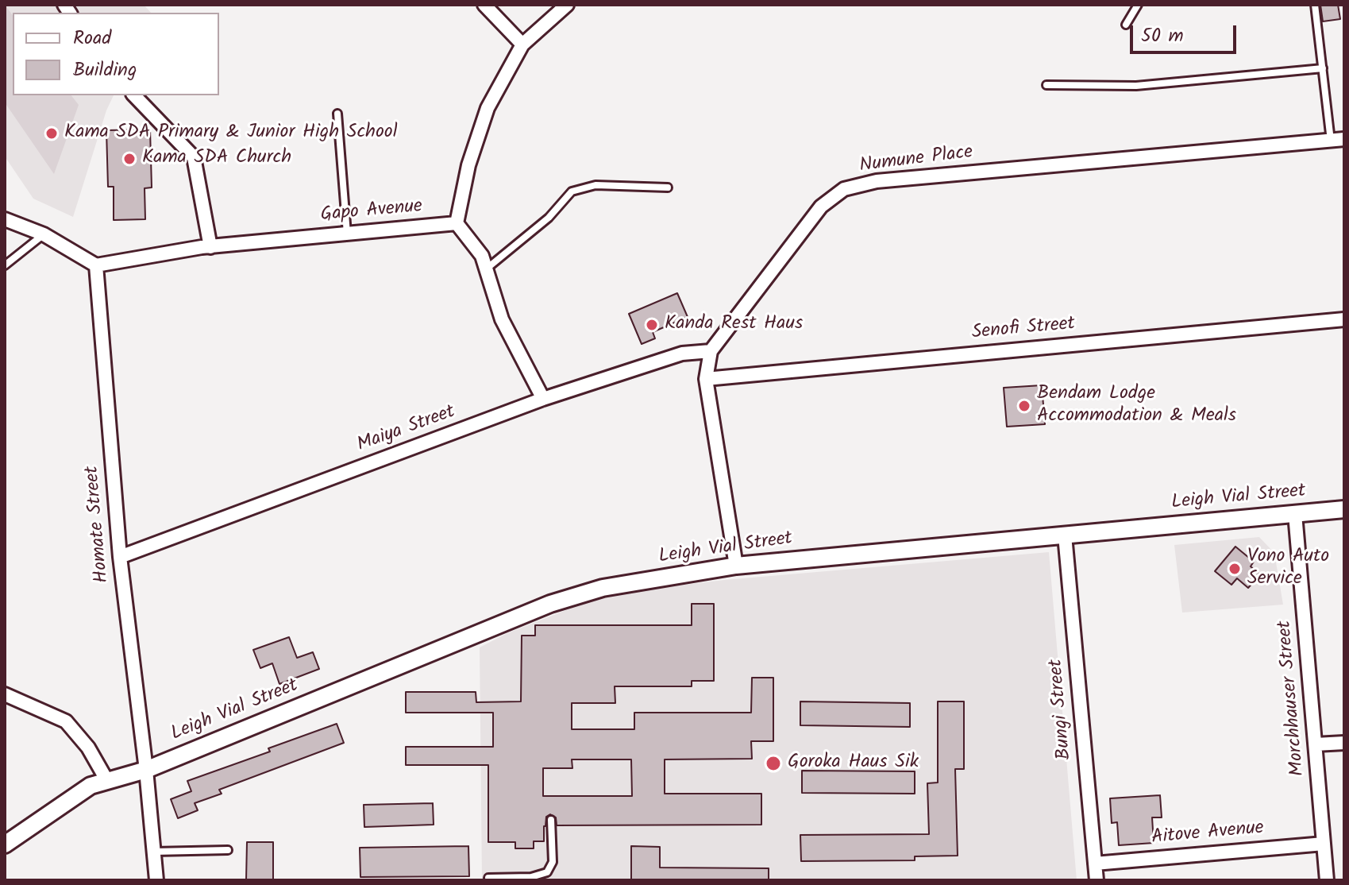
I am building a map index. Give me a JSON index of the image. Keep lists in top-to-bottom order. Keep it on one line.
{"streets":{"street":["Numune Place","Gapo Avenue","Senofi Street","Maiya Street","Leigh Vial Street","Homate Street","Morchhauser Street","Bungi Street","Aitove Avenue"]},"crossings":[["Numune Place","Senofi Street"],["Numune Place","Maiya Street"],["Numune Place","Leigh Vial Street"],["Gapo Avenue","Homate Street"],["Maiya Street","Homate Street"],["Leigh Vial Street","Homate Street"],["Leigh Vial Street","Morchhauser Street"],["Leigh Vial Street","Bungi Street"],["Morchhauser Street","Aitove Avenue"],["Bungi Street","Aitove Avenue"]],"places":["Kama SDA Primary & Junior High School","Kama SDA Church","Kanda Rest Haus","Bendam Lodge Accommodation & Meals","Vono Auto Service","Goroka Haus Sik"],"legend":["Road","Building"],"scale_bar":"50 m"}
